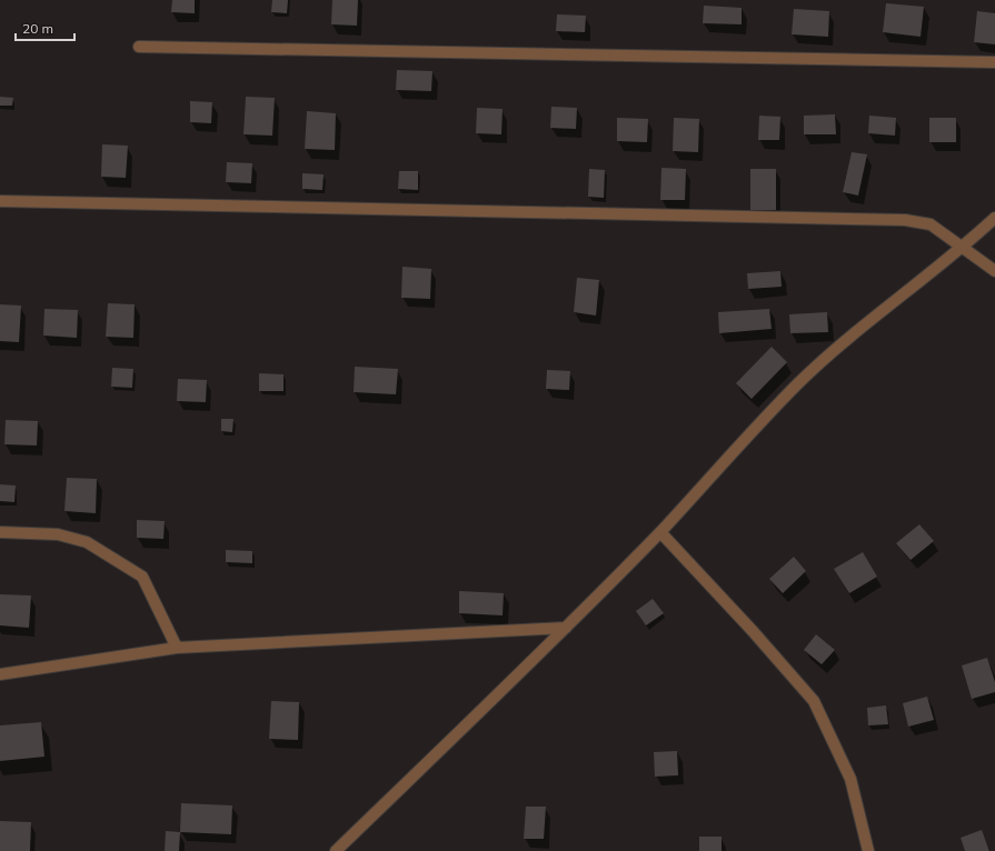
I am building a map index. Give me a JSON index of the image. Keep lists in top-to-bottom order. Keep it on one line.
{"scale_bar":"20 m"}
